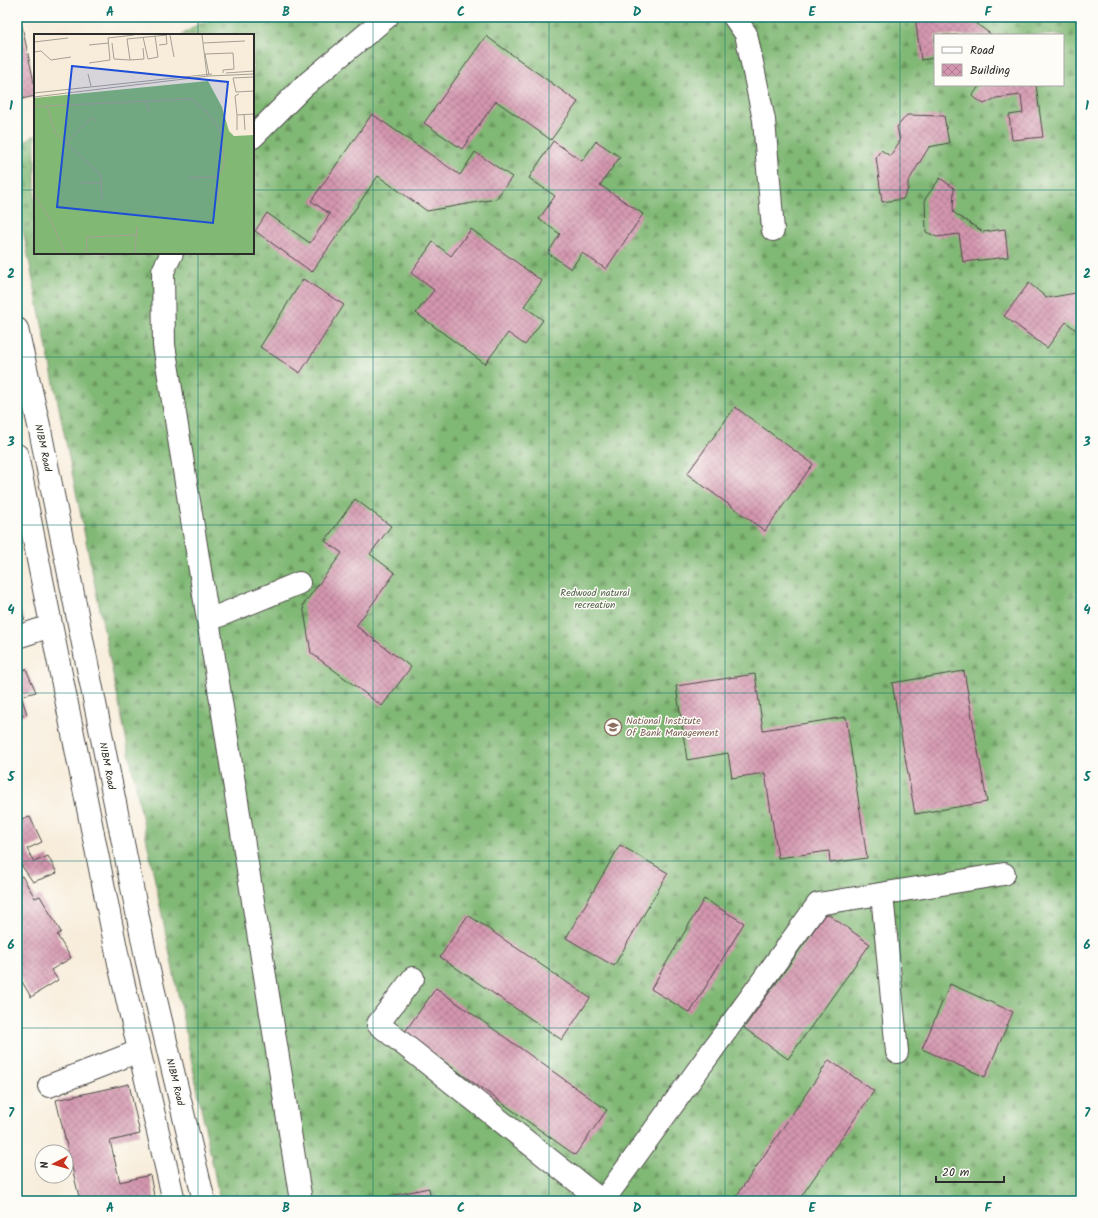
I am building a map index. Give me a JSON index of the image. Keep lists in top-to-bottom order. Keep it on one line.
{"streets":{"street":["NIBM Road"]},"parks":["Redwood natural recreation"],"places":{"school or university":["National Institute Of Bank Management"]},"legend":["Road","Building"],"scale_bar":"20 m","north":"left","grid":{"columns":["A","B","C","D","E","F"],"rows":["1","2","3","4","5","6","7"]}}
